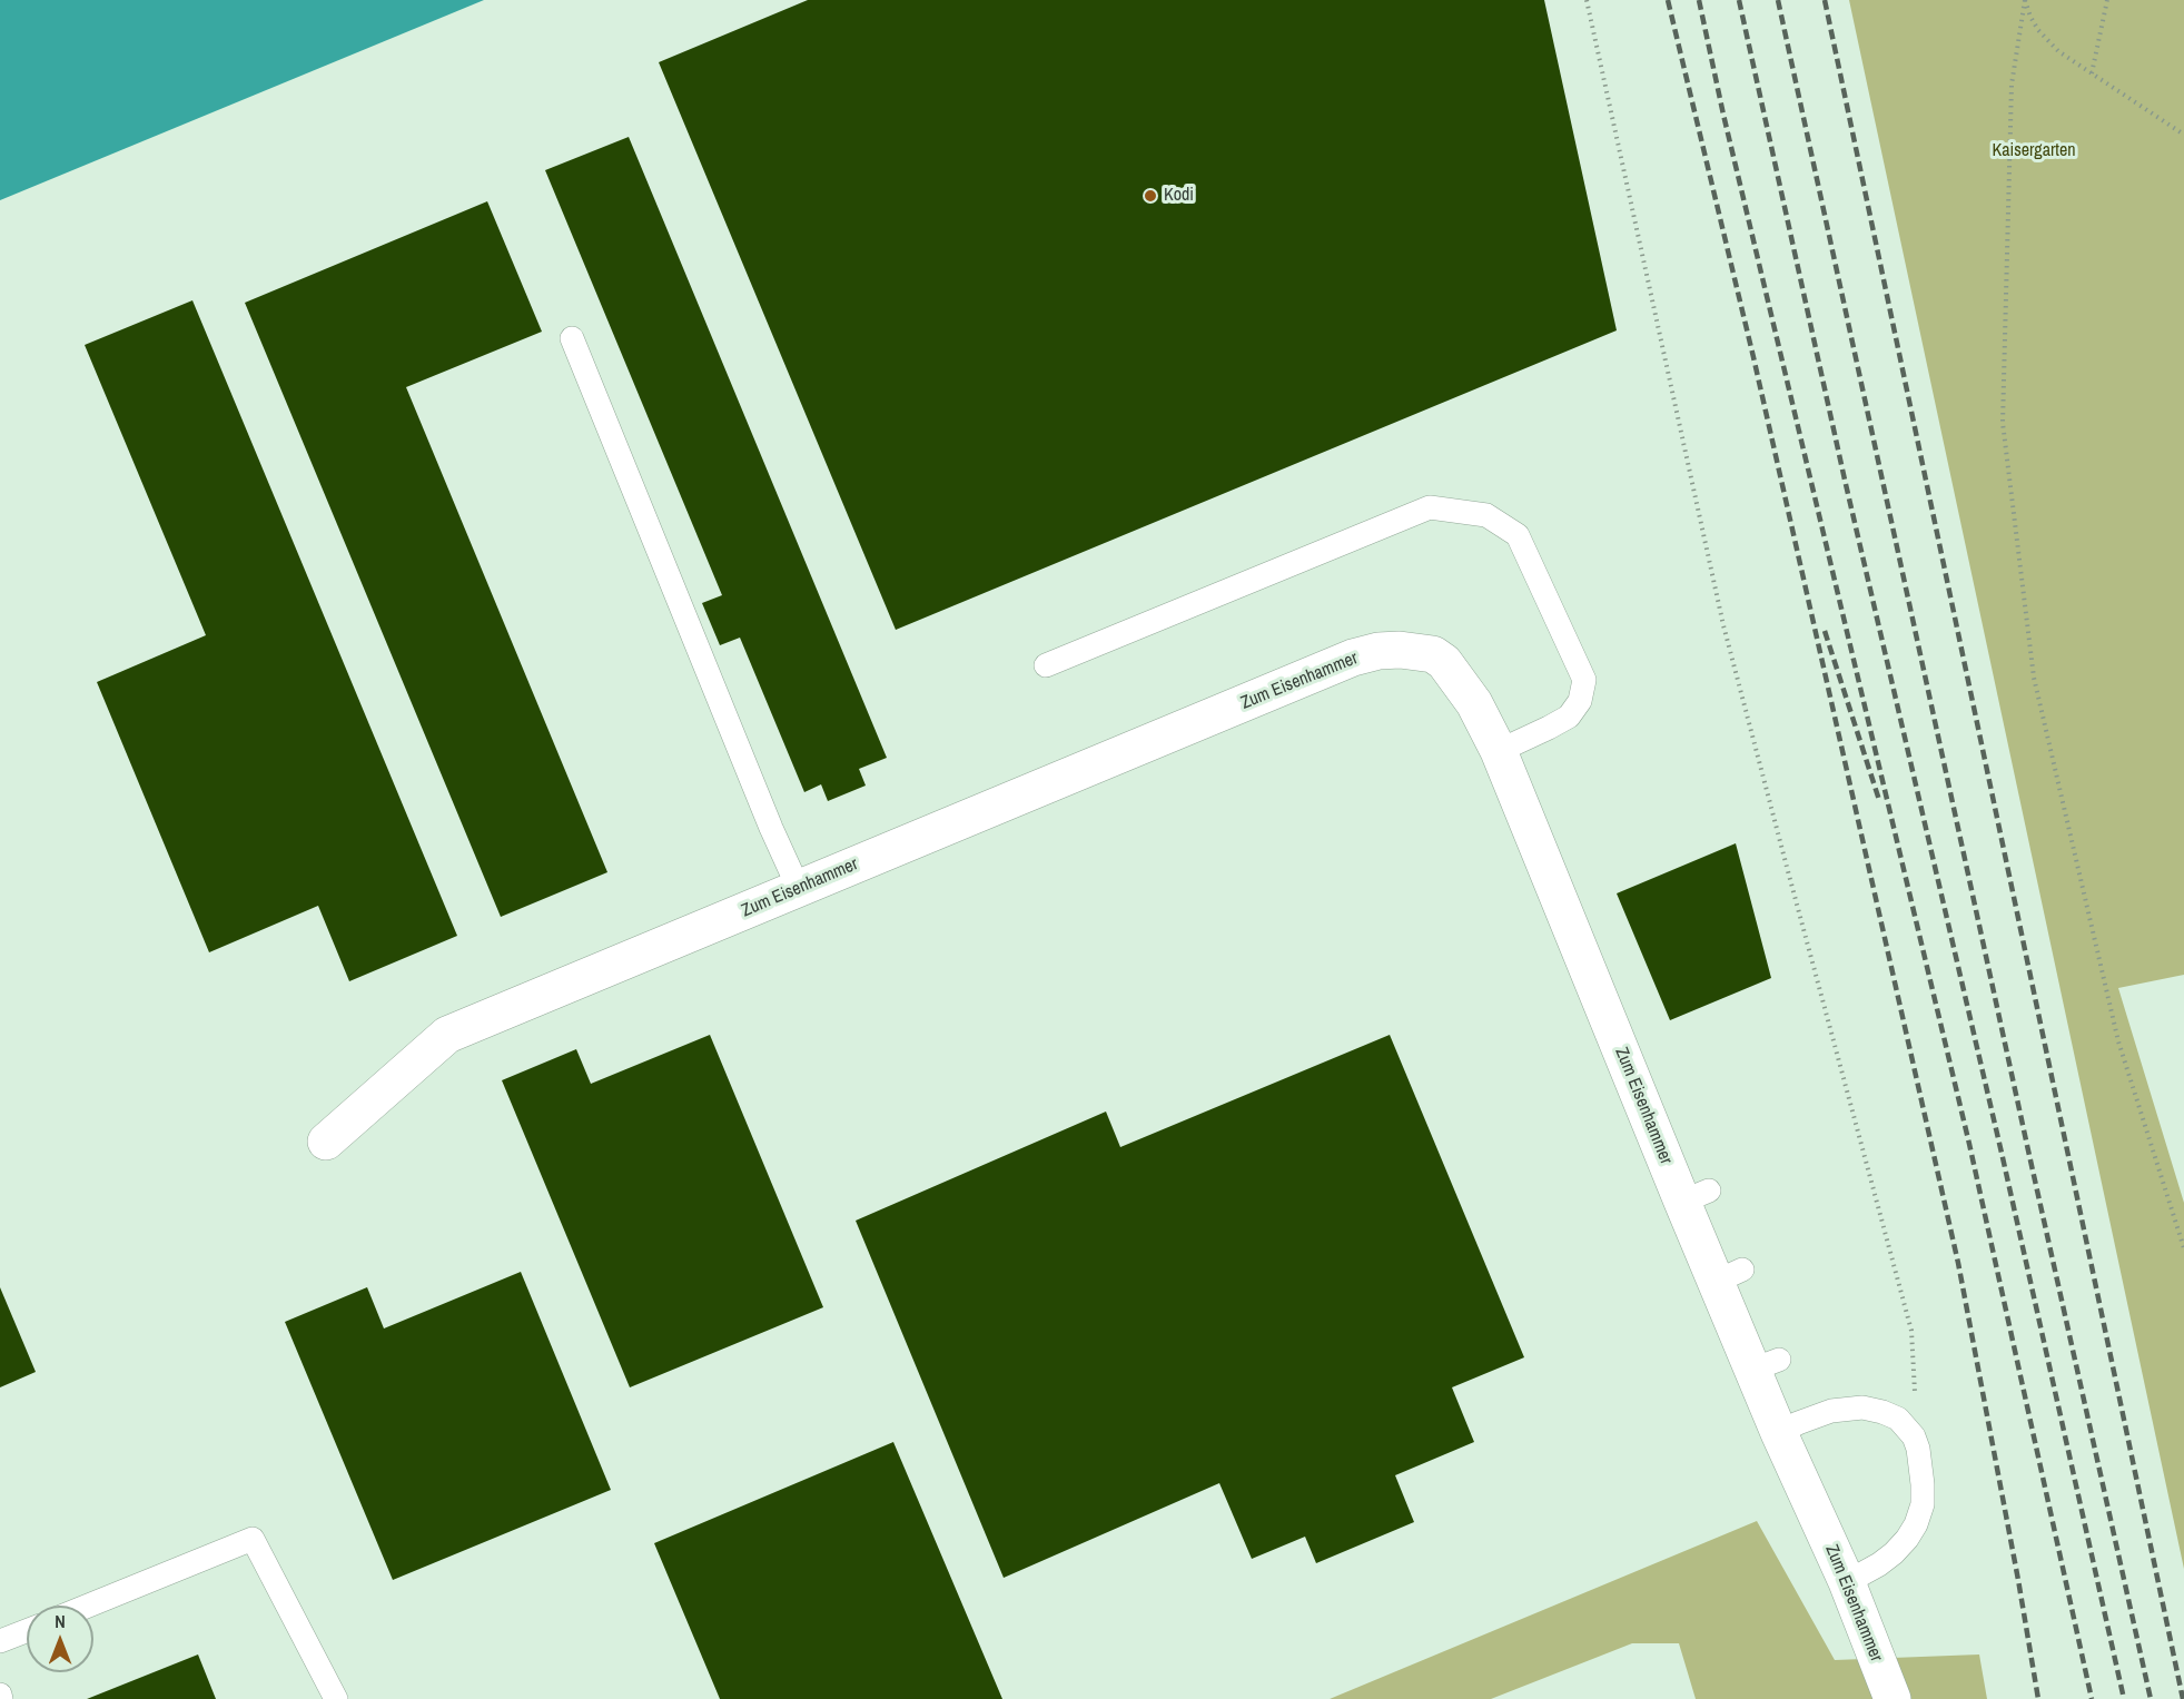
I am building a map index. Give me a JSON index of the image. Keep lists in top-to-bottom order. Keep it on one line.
{"streets":{"street":["Zum Eisenhammer"]},"parks":["Kaisergarten"],"places":["Kodi"],"north":"top"}
